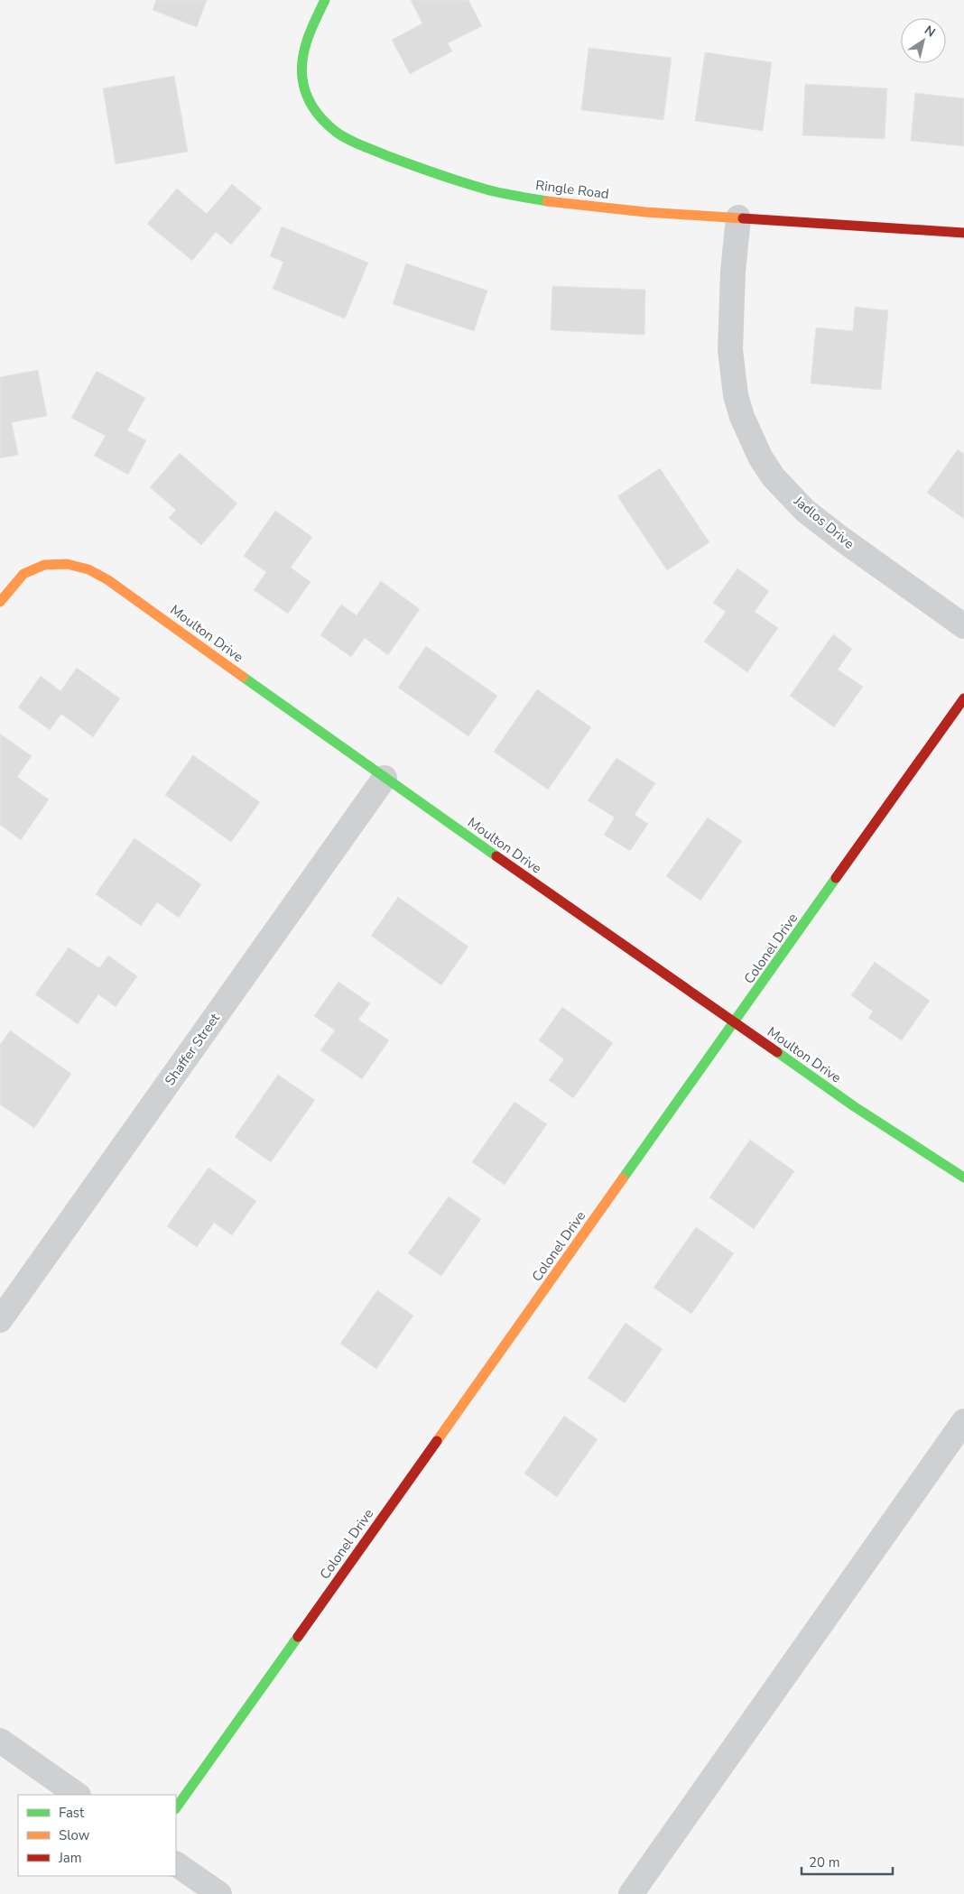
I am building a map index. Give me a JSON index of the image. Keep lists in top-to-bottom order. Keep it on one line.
{"streets":{"street":["Ringle Road","Jadlos Drive","Moulton Drive","Colonel Drive","Shaffer Street"]},"crossings":[["Ringle Road","Jadlos Drive"],["Moulton Drive","Colonel Drive"],["Moulton Drive","Shaffer Street"]],"legend":["Fast","Slow","Jam"],"scale_bar":"20 m","north":"top right"}
